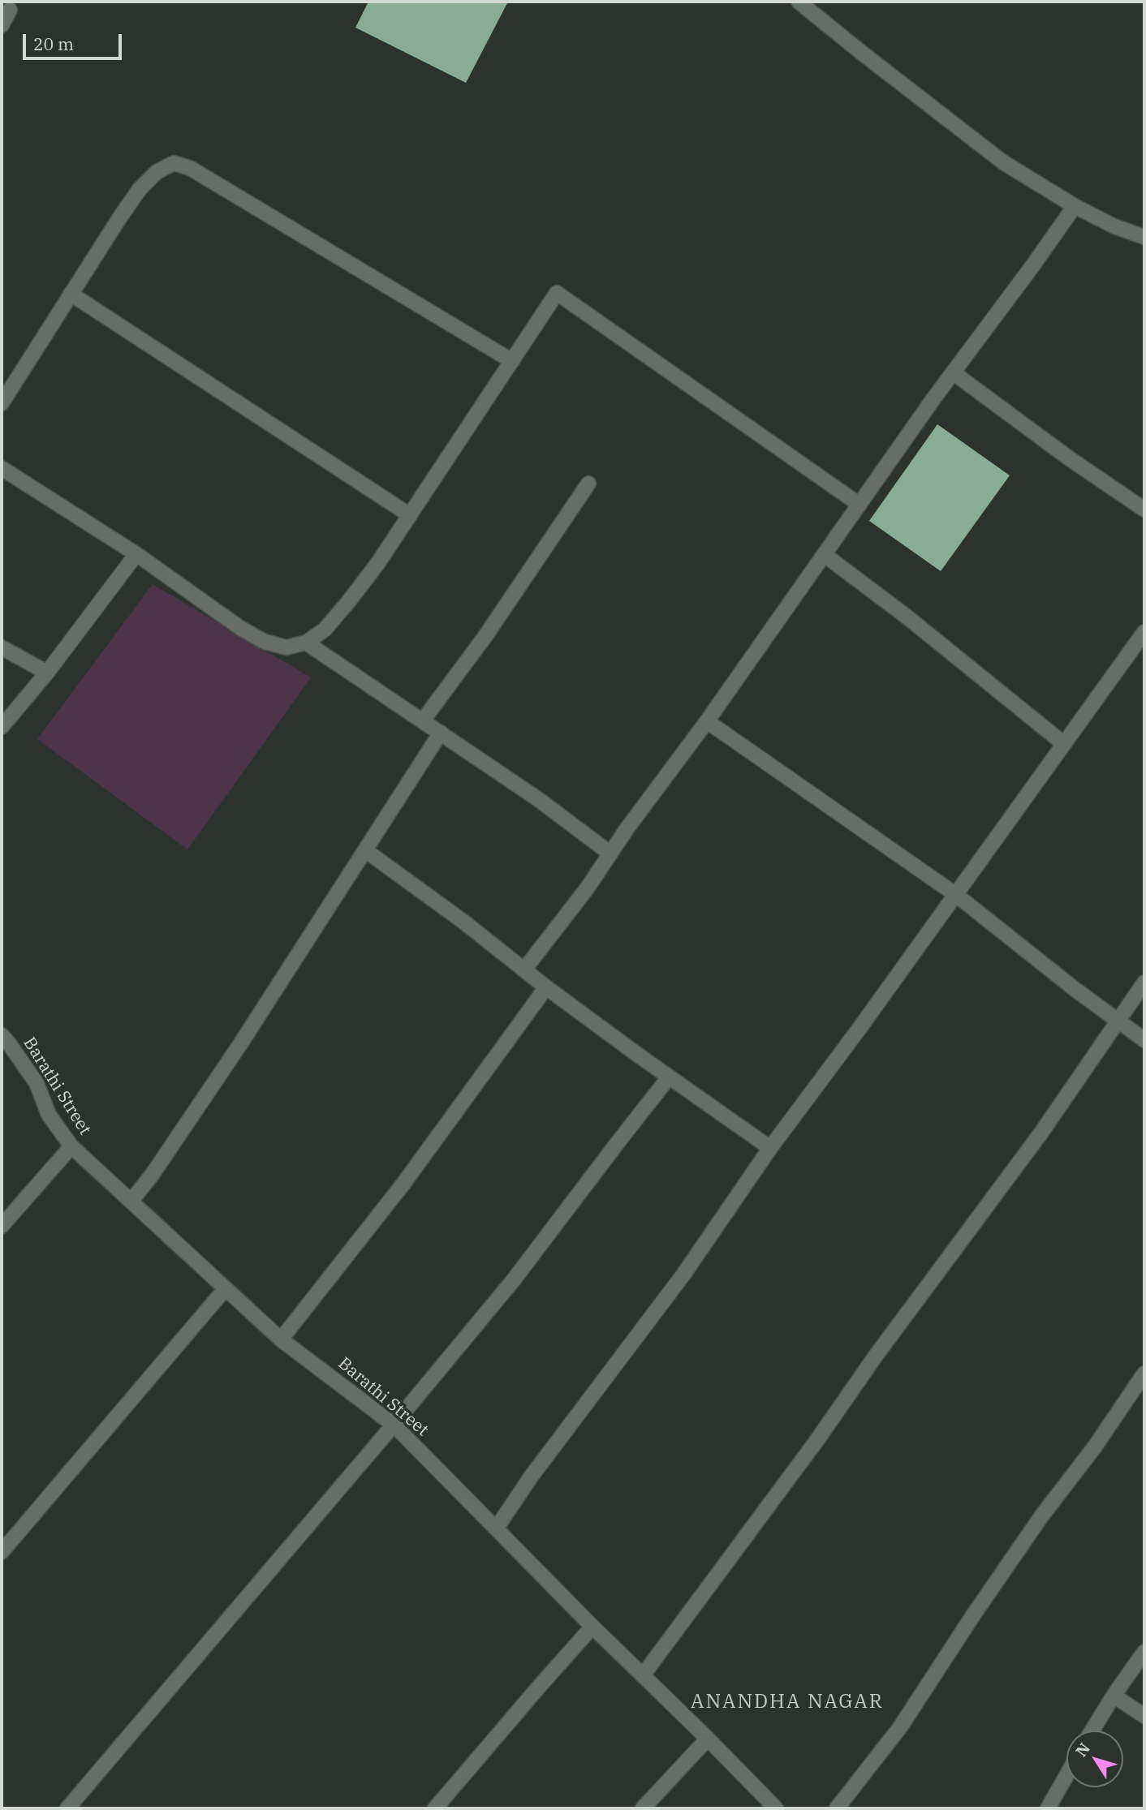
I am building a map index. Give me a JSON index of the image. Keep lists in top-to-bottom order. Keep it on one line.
{"streets":{"street":["Barathi Street"]},"districts":["ANANDHA NAGAR"],"scale_bar":"20 m","north":"top left"}
